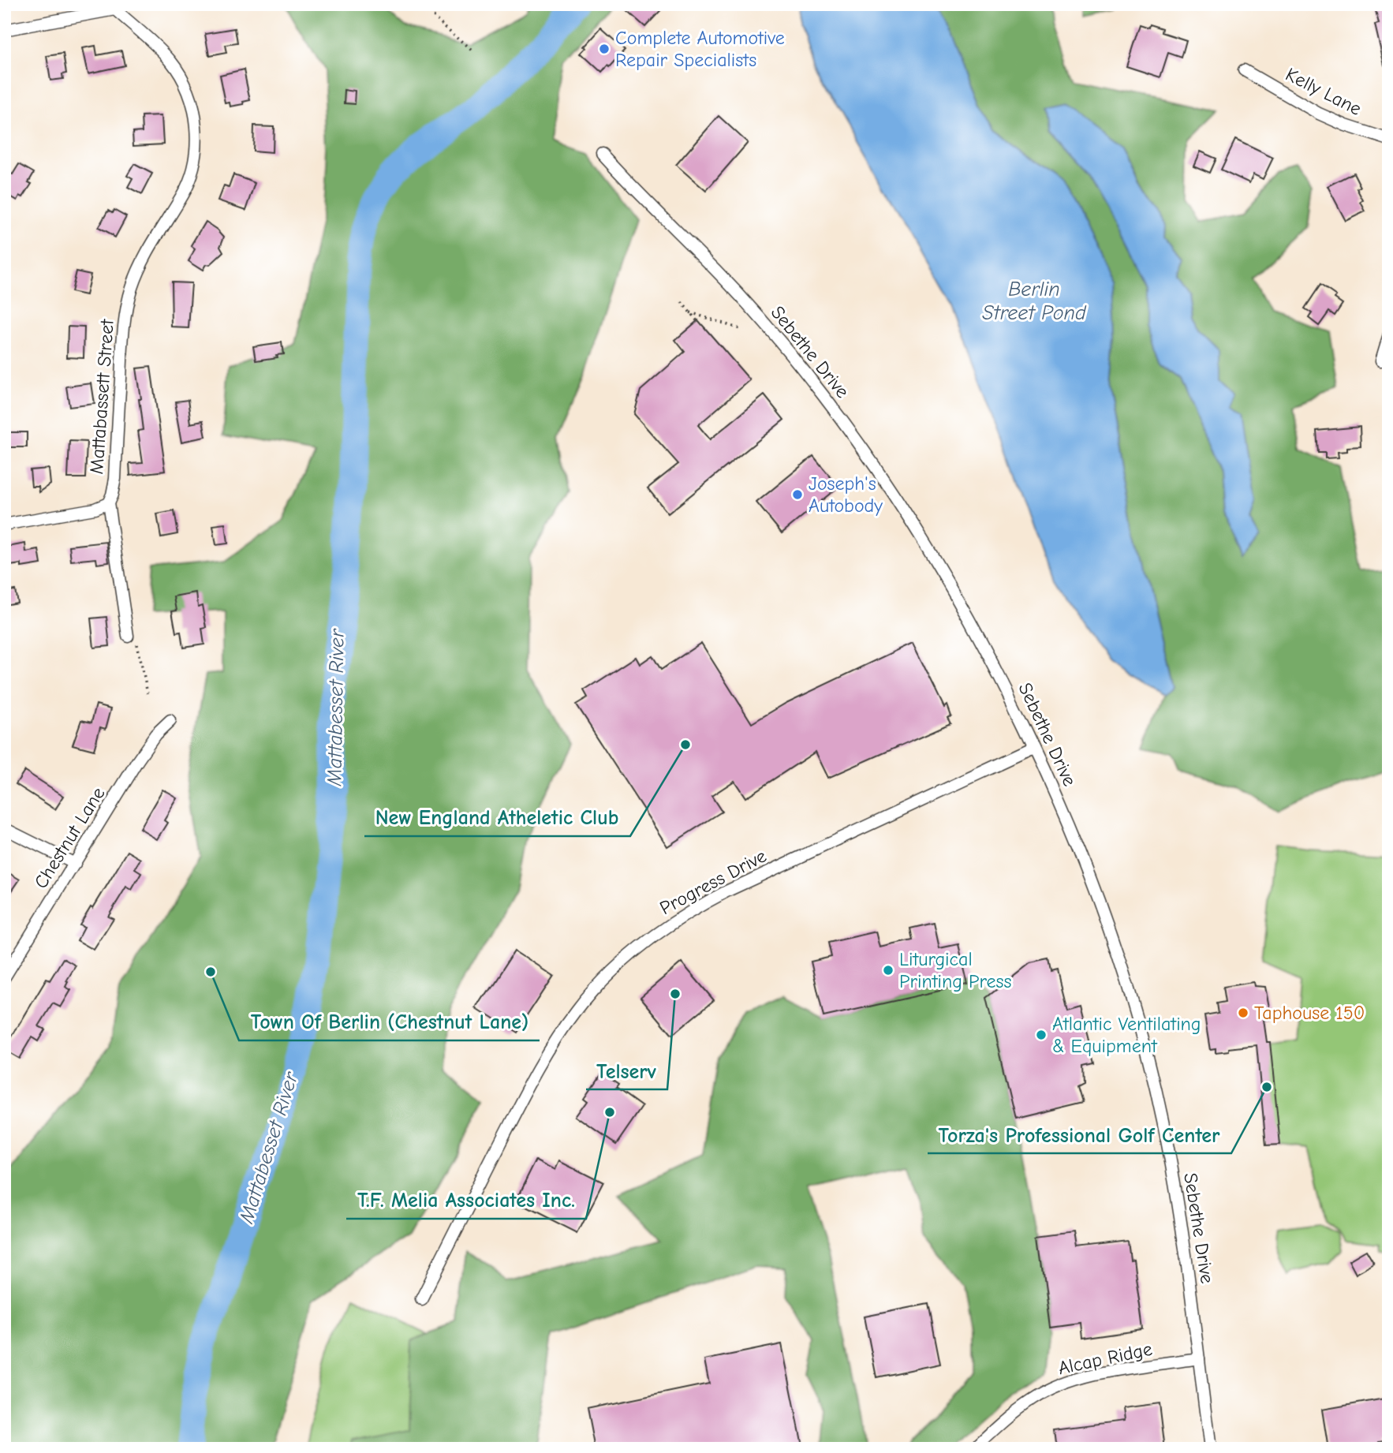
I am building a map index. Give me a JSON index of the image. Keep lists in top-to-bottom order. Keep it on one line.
{"streets":{"street":["Kelly Lane","Sebethe Drive","Mattabassett Street","Chestnut Lane","Progress Drive","Alcap Ridge"]},"crossings":[["Sebethe Drive","Progress Drive"],["Sebethe Drive","Alcap Ridge"]],"water":["Berlin Street Pond","Mattabesset River"],"places":["Complete Automotive Repair Specialists","Joseph's Autobody","New England Atheletic Club","Liturgical Printing Press","Town Of Berlin (Chestnut Lane)","Telserv","Taphouse 150","Atlantic Ventilating & Equipment","Torza's Professional Golf Center","T.F. Melia Associates Inc."]}
